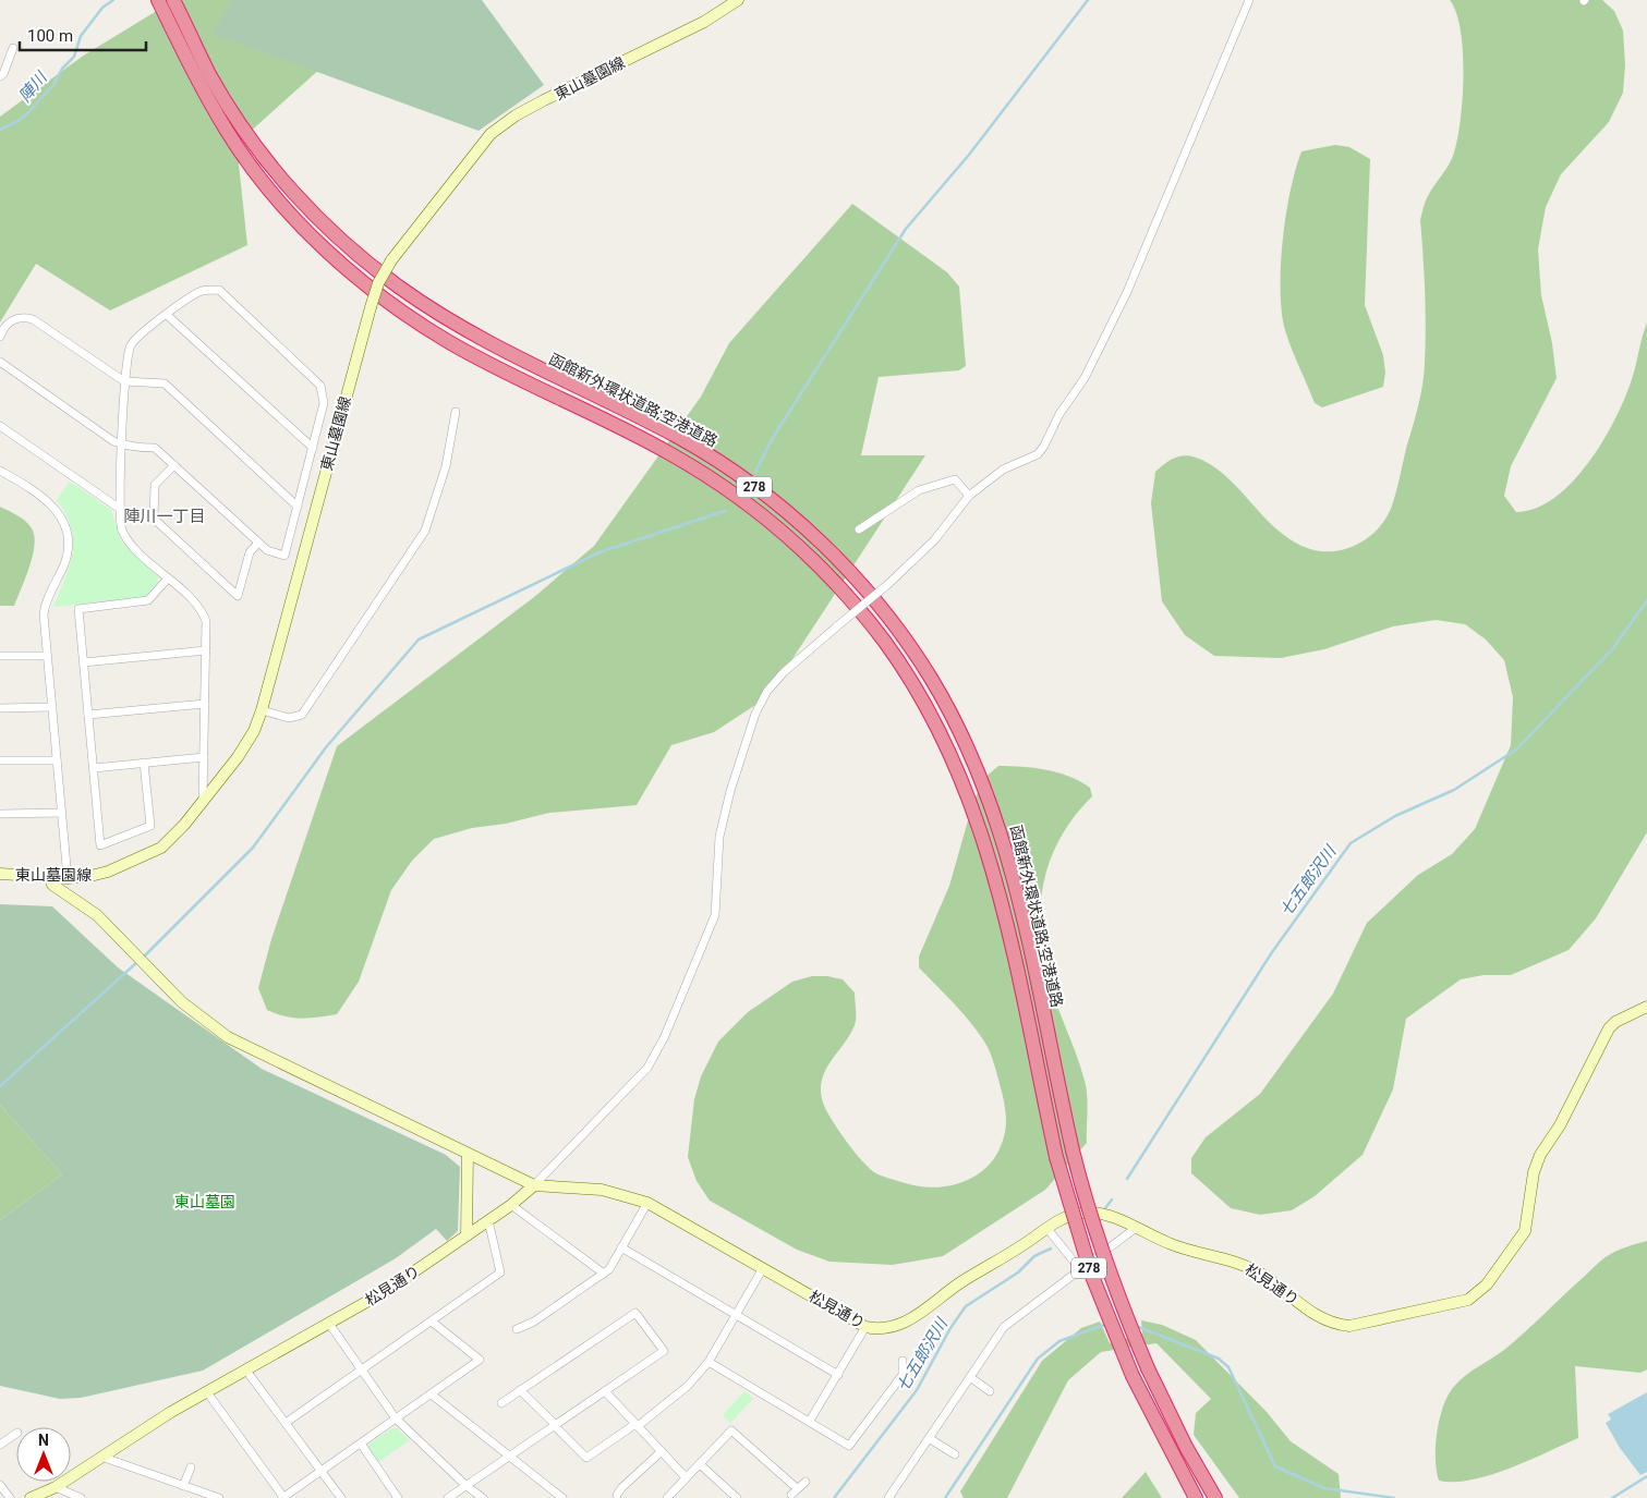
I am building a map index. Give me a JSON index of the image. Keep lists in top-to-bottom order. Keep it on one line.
{"streets":{"highway":["函館新外環状道路;空港道路","278"],"street":["東山墓園線","松見通り"]},"districts":["陣川一丁目"],"water":["陣川","七五郎沢川"],"parks":["東山墓園"],"scale_bar":"100 m","north":"top"}
